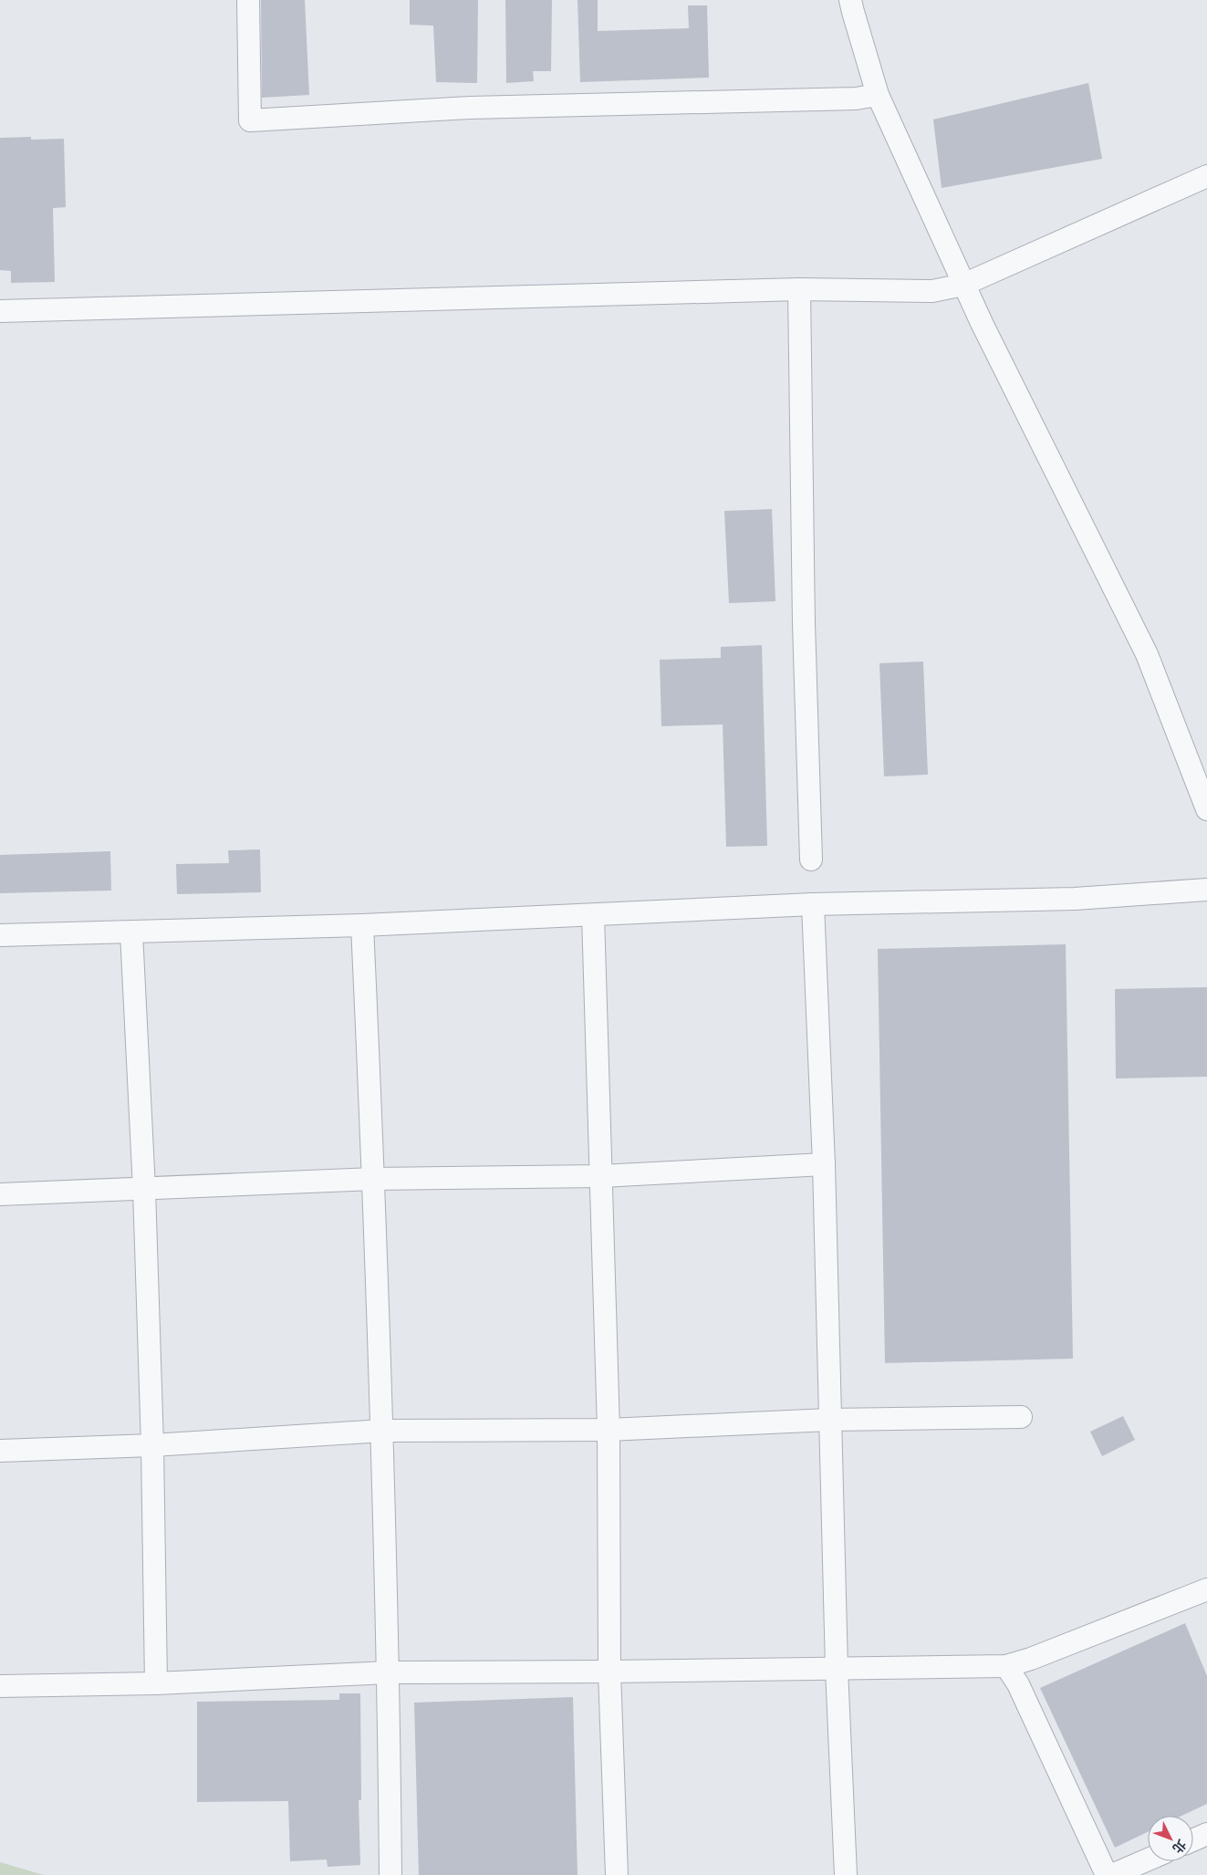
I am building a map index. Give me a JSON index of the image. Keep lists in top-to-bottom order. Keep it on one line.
{"north":"bottom right"}
